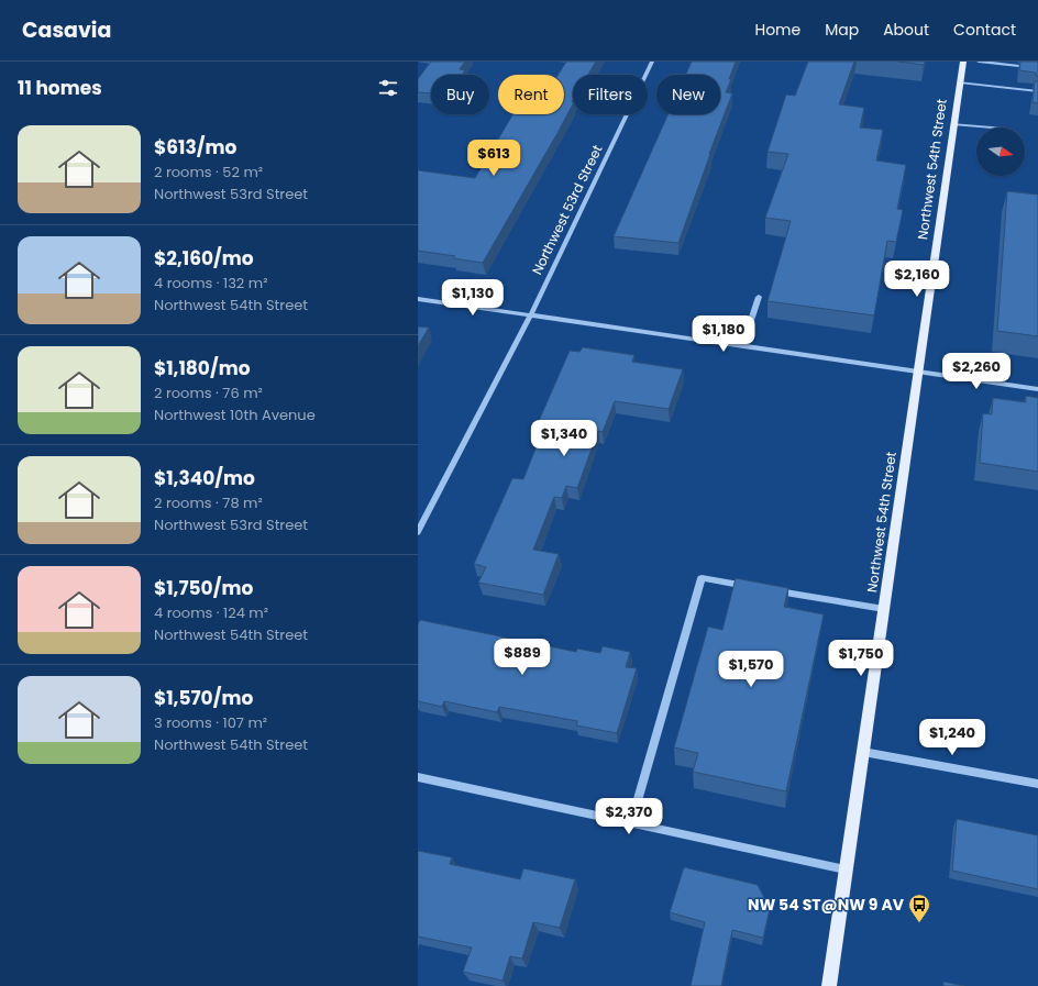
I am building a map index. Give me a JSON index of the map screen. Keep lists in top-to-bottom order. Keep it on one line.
{"streets":{"main road":["Northwest 54th Street"],"street":["Northwest 53rd Street"]},"places":{"bus stop":["NW 54 ST@NW 9 AV"]},"north":"right","page":{"header":"Casavia","nav":["Home","Map","About","Contact"],"heading":"11 homes","chip":["Buy","Rent","Filters","New"],"list":[{"name":"$613/mo","note":"2 rooms · 52 m² · Northwest 53rd Street"},{"name":"$2,160/mo","note":"4 rooms · 132 m² · Northwest 54th Street"},{"name":"$1,180/mo","note":"2 rooms · 76 m² · Northwest 10th Avenue"},{"name":"$1,340/mo","note":"2 rooms · 78 m² · Northwest 53rd Street"},{"name":"$1,750/mo","note":"4 rooms · 124 m² · Northwest 54th Street"},{"name":"$1,570/mo","note":"3 rooms · 107 m² · Northwest 54th Street"}],"price":["$613","$2,160","$1,130","$1,180","$2,260","$1,340","$889","$1,750","$1,570","$1,240","$2,370"]}}
